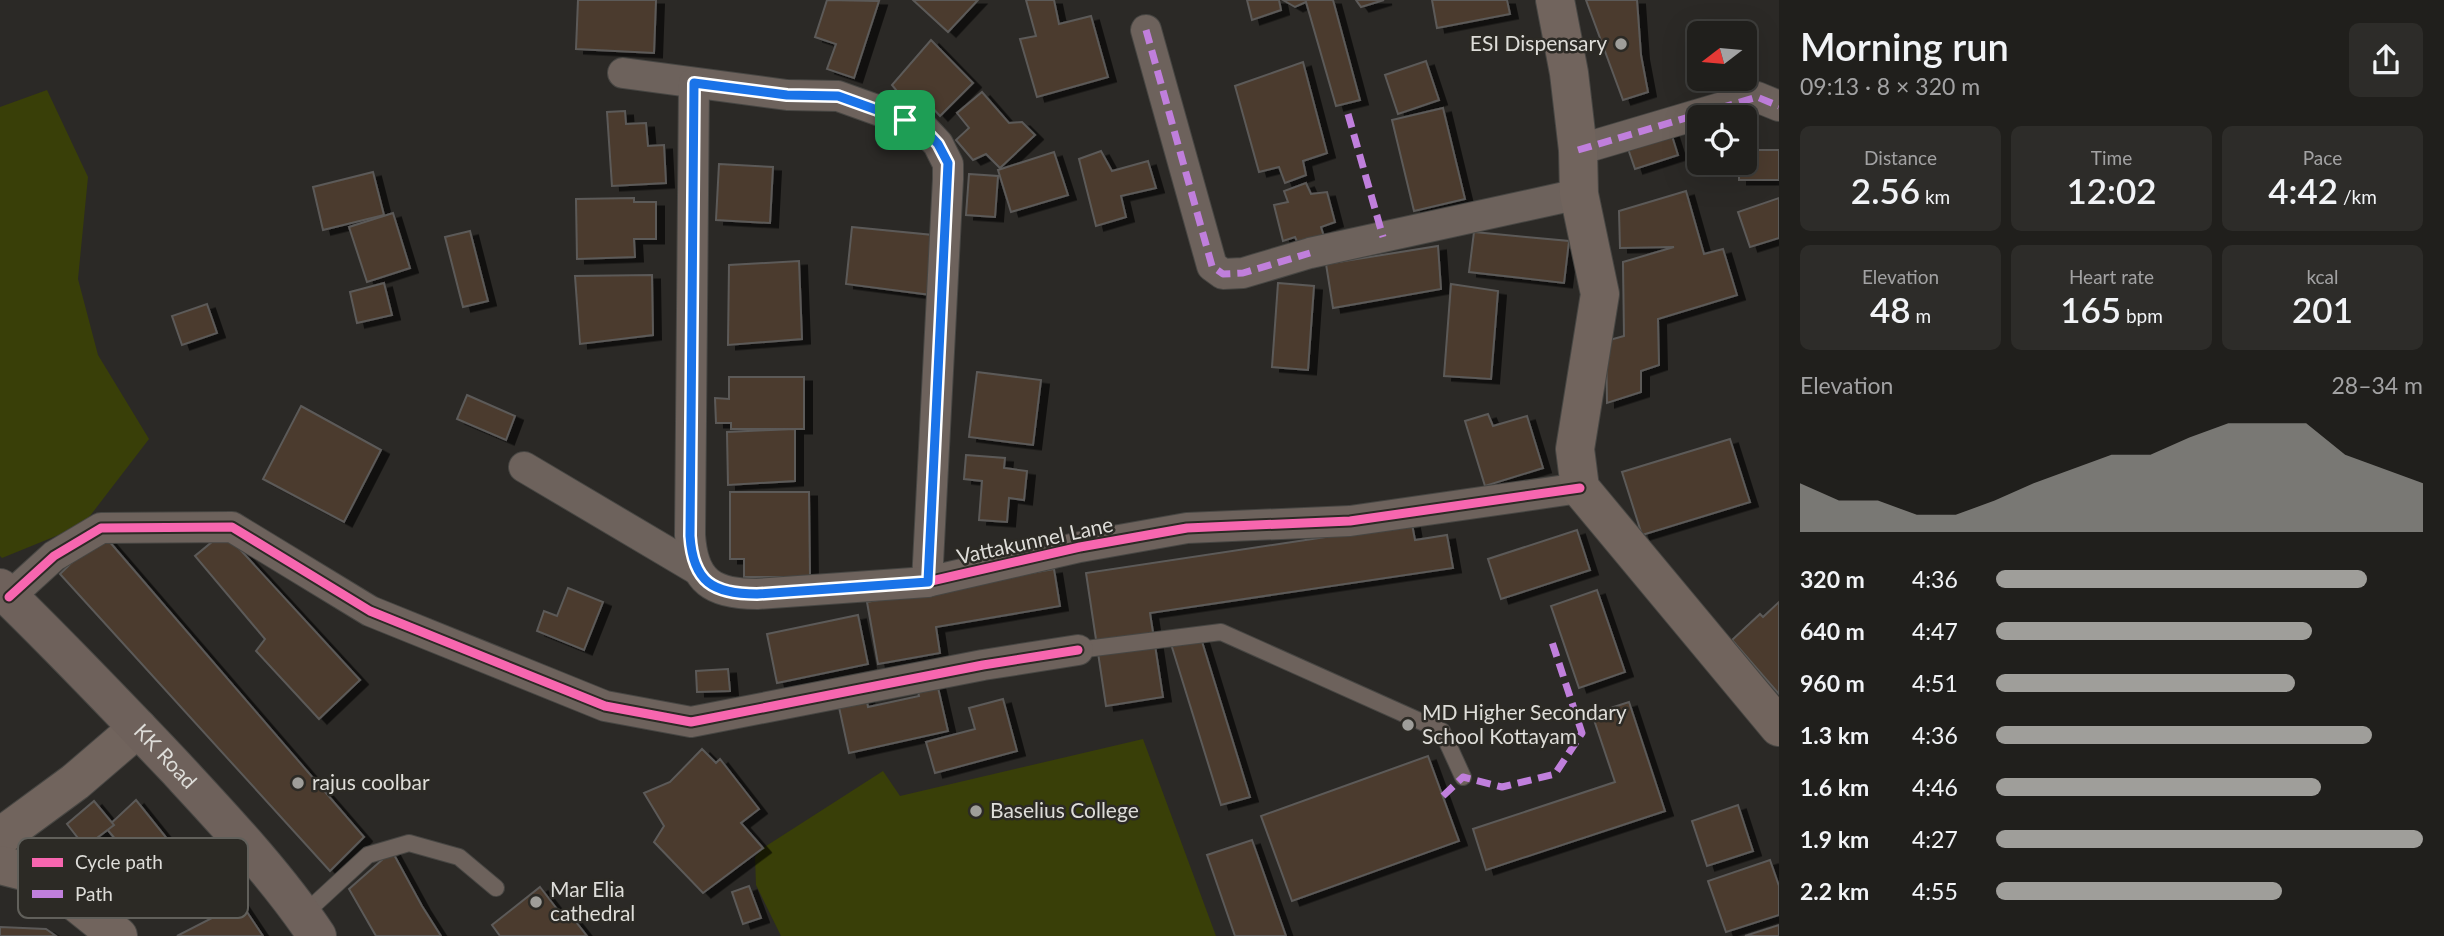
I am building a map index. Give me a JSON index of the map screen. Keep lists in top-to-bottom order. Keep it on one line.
{"streets":{"main road":["KK Road"],"street":["Vattakunnel Lane"]},"places":["ESI Dispensary","MD Higher Secondary School Kottayam","rajus coolbar","Baselius College","Mar Elia cathedral"],"legend":["Cycle path","Path"],"north":"left","page":{"heading":["Morning run","09:13 · 8 × 320 m"],"stats":[["Distance","2.56 km"],["Time","12:02"],["Pace","4:42 /km"],["Elevation","48 m"],["Heart rate","165 bpm"],["kcal","201"]],"chart":["Elevation","28–34 m"],"list":[{"name":"320 m","note":"4:36"},{"name":"640 m","note":"4:47"},{"name":"960 m","note":"4:51"},{"name":"1.3 km","note":"4:36"},{"name":"1.6 km","note":"4:46"},{"name":"1.9 km","note":"4:27"},{"name":"2.2 km","note":"4:55"}]}}
